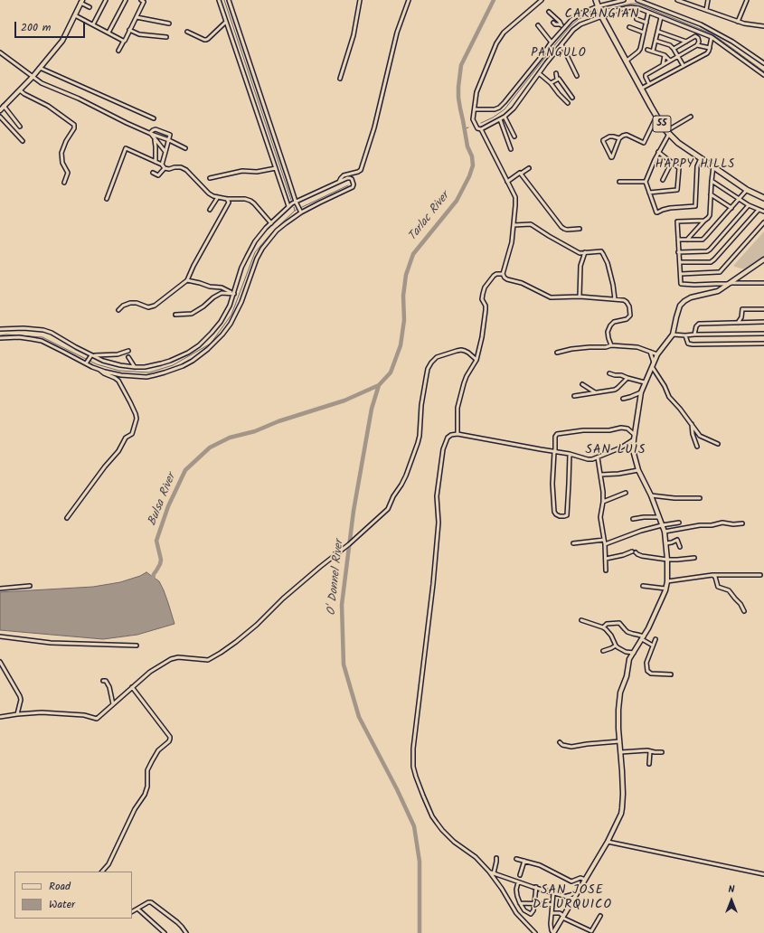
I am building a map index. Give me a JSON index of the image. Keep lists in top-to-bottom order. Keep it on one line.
{"streets":{"highway":["55"]},"districts":["CARANGIAN","PANGULO","HAPPY HILLS","SAN LUIS","SAN JOSE DE URQUICO"],"water":["Tarlac River","Bulsa River","O' Donnel River"],"legend":["Road","Water"],"scale_bar":"200 m","north":"top"}
